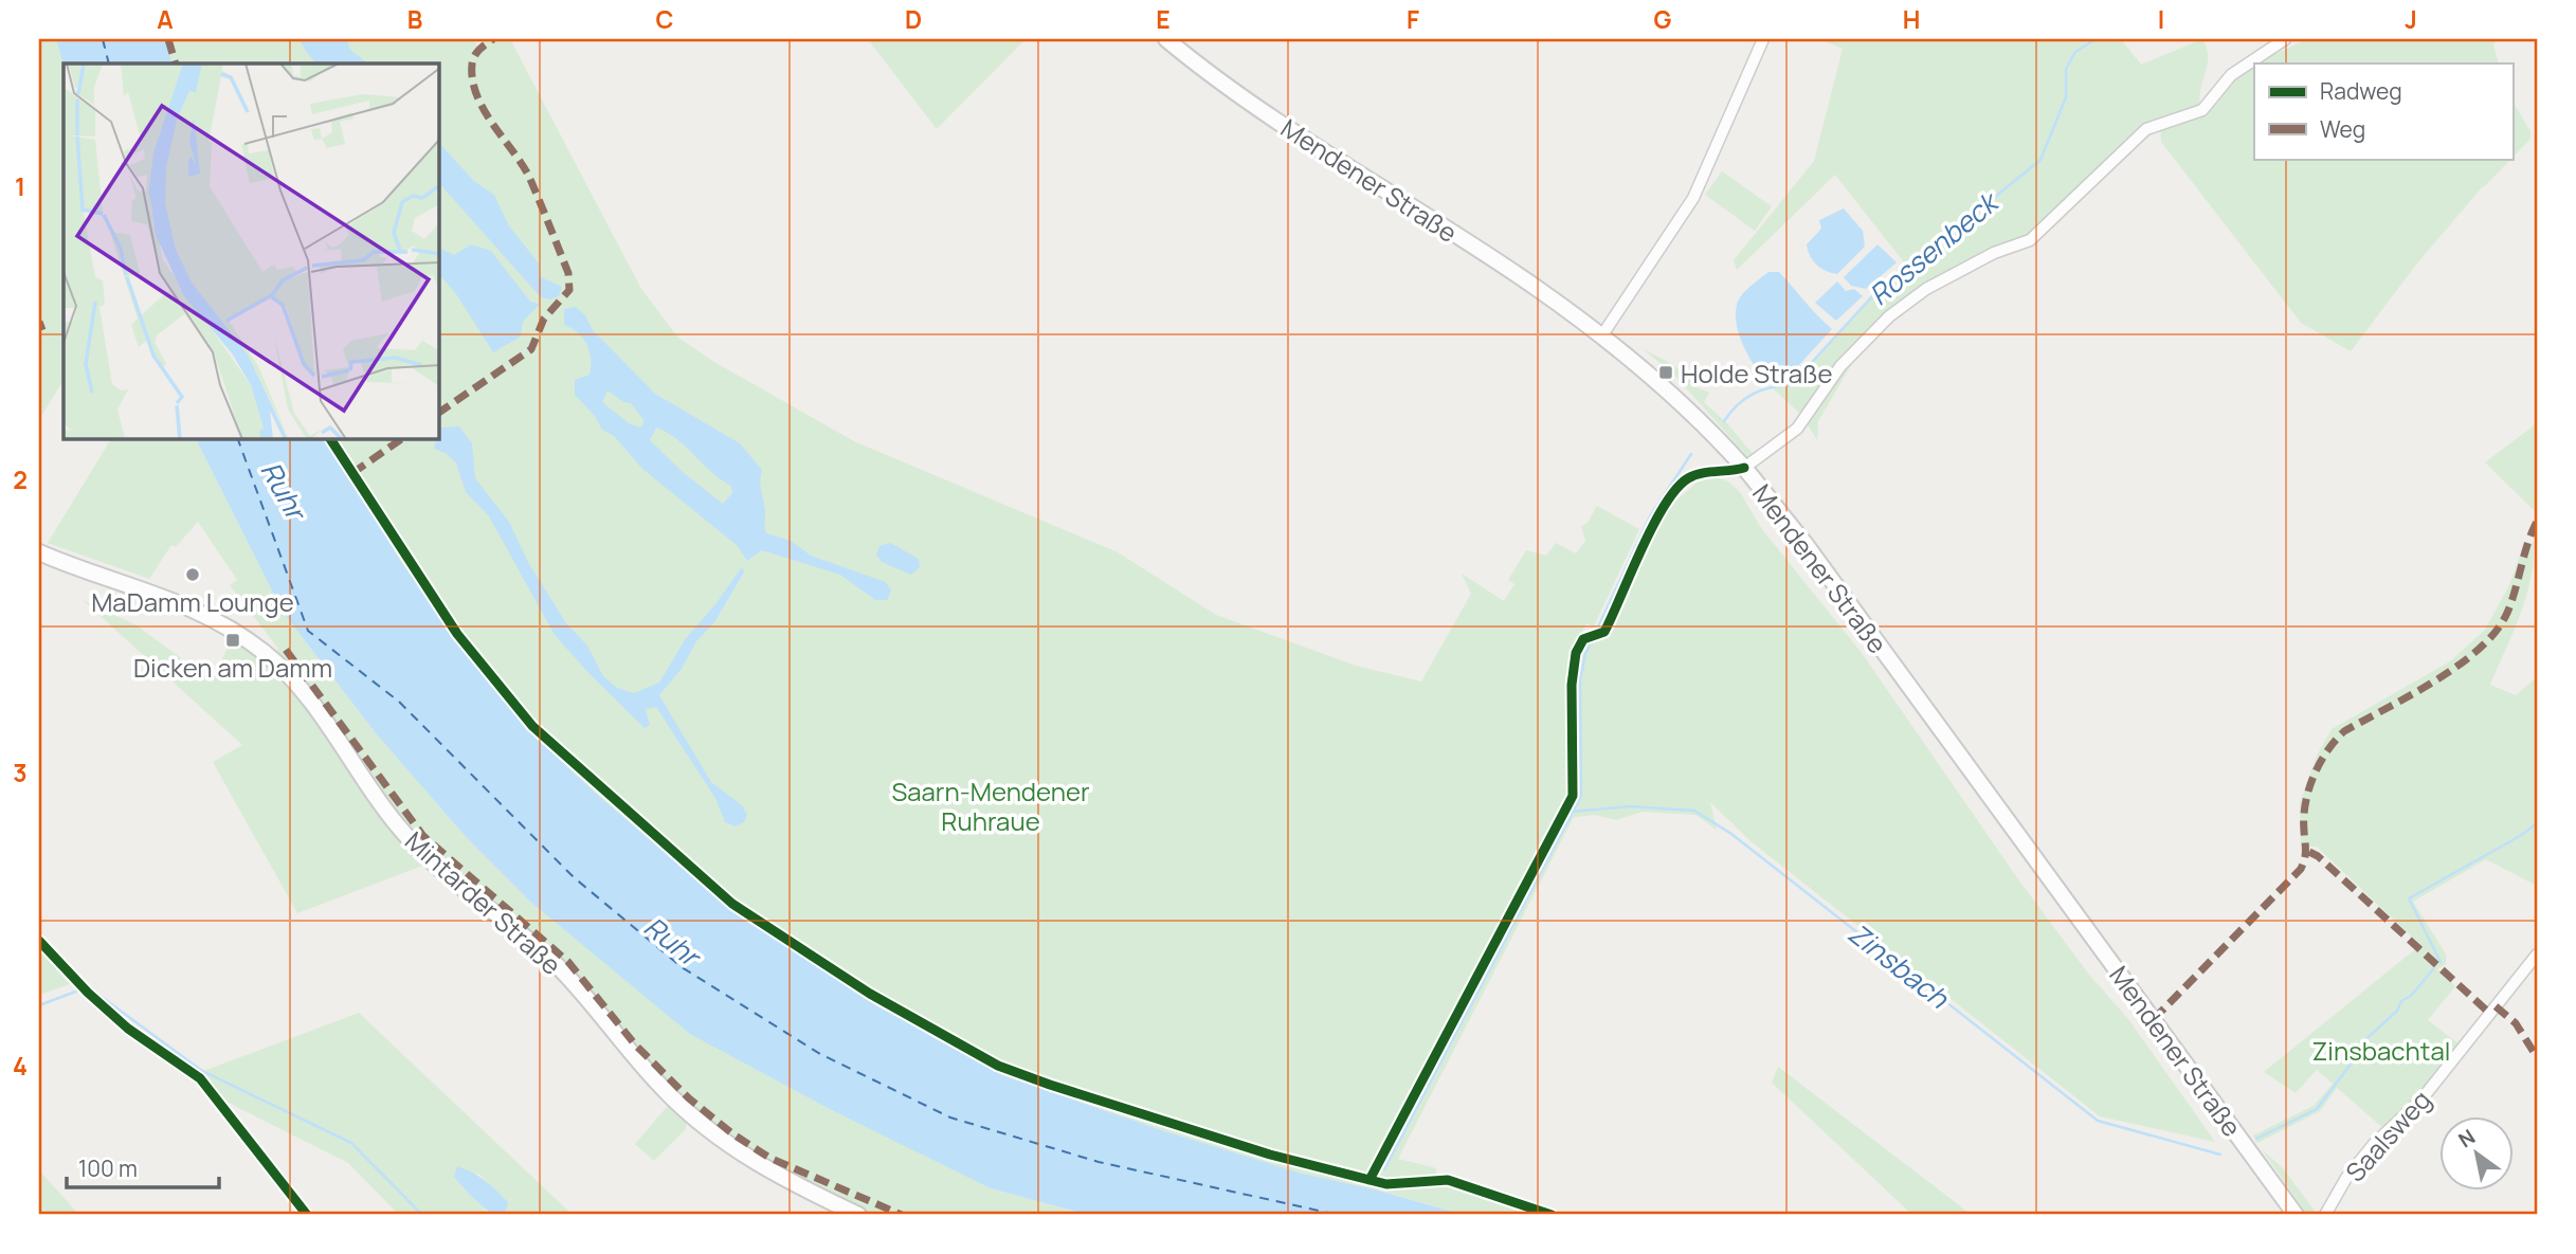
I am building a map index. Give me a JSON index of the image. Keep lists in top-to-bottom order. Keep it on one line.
{"streets":{"main road":["Mendener Straße","Mintarder Straße"],"street":["Saalsweg"]},"water":["Rossenbeck","Ruhr","Zinsbach"],"parks":["Saarn-Mendener Ruhraue","Zinsbachtal"],"places":{"transit":["Holde Straße","Dicken am Damm"],"other":["MaDamm Lounge"]},"legend":["Radweg","Weg"],"scale_bar":"100 m","north":"top left","grid":{"columns":["A","B","C","D","E","F","G","H","I","J"],"rows":["1","2","3","4"]}}
